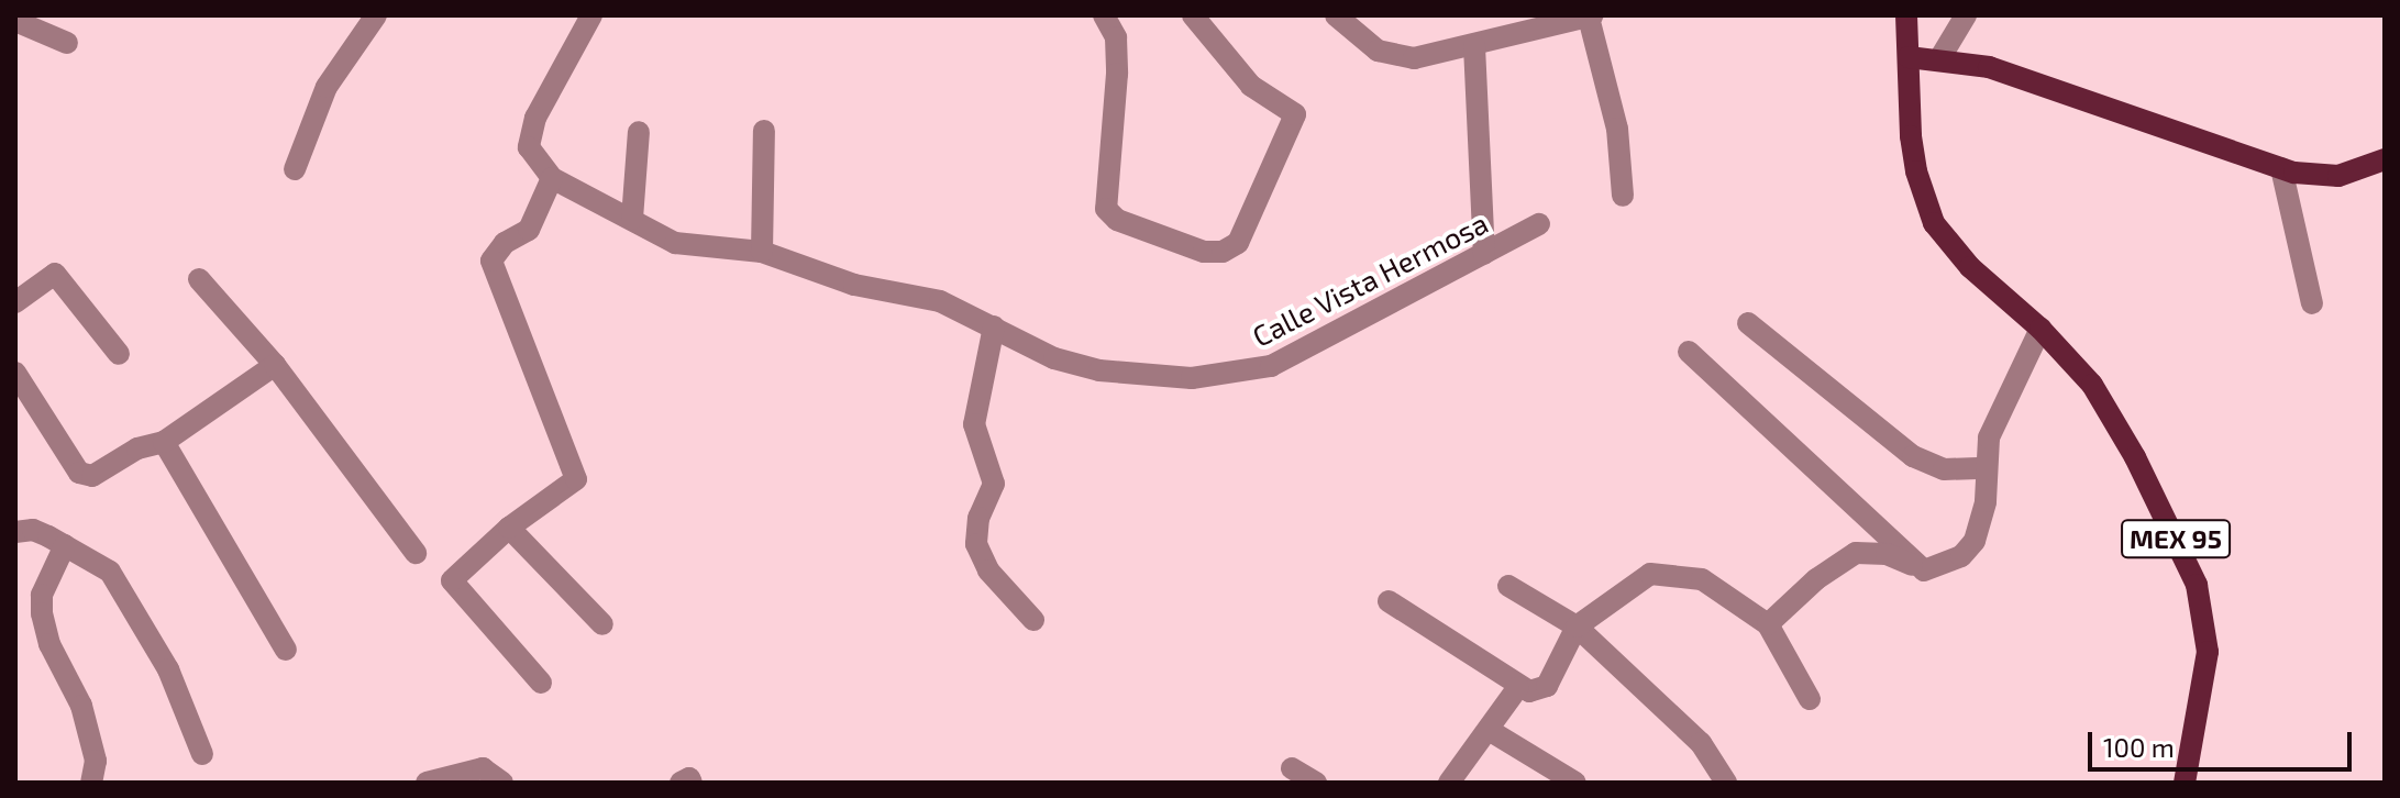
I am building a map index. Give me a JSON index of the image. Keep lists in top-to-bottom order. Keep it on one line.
{"streets":{"main road":["MEX 95"],"street":["Calle Vista Hermosa"]},"scale_bar":"100 m"}
